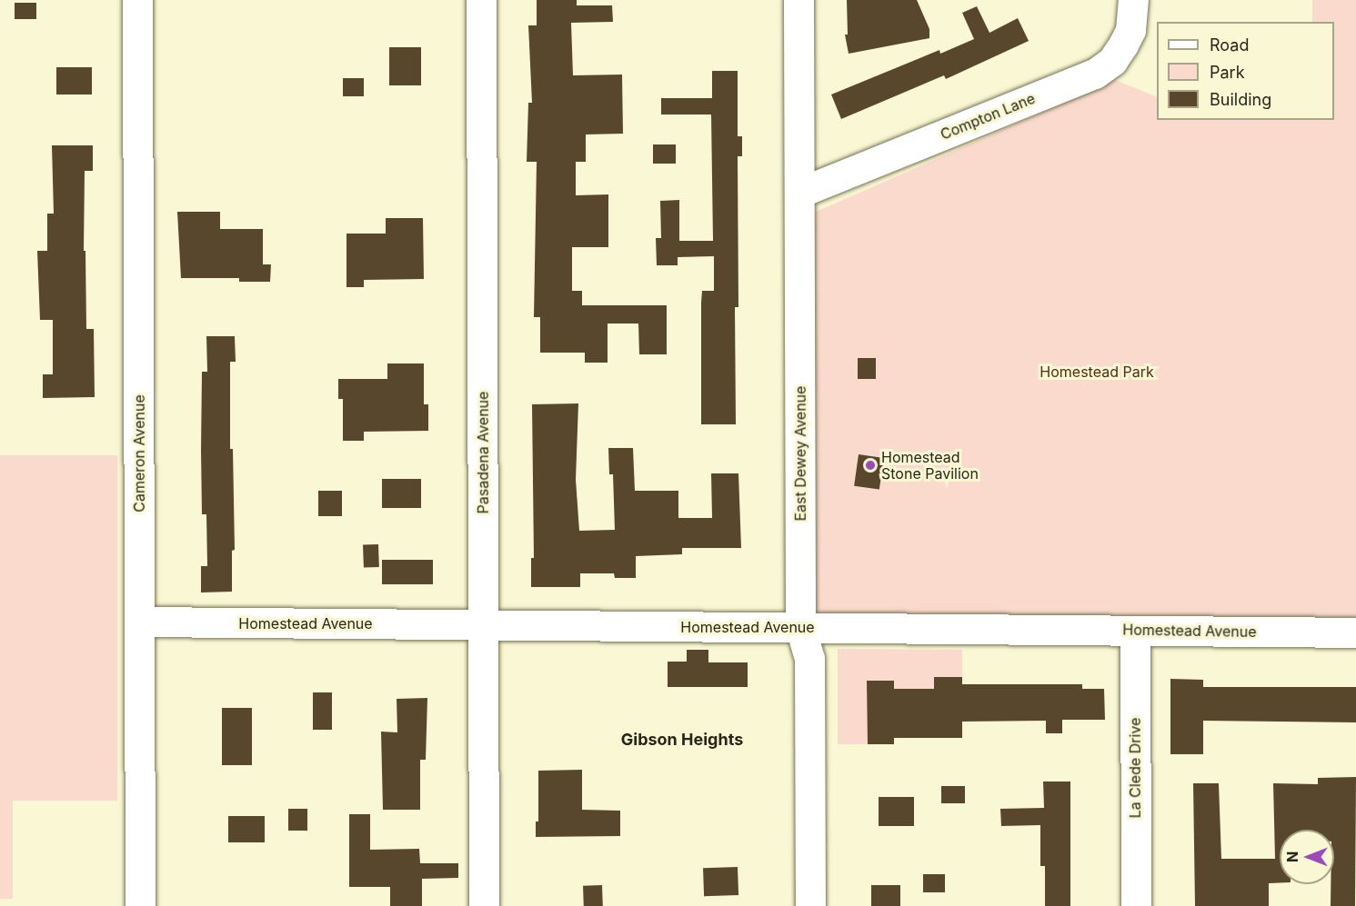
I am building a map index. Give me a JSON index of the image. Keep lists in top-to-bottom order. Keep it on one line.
{"streets":{"street":["Compton Lane","Pasadena Avenue","Cameron Avenue","East Dewey Avenue","Homestead Avenue","La Clede Drive"]},"crossings":[["Compton Lane","East Dewey Avenue"],["Pasadena Avenue","Homestead Avenue"],["Cameron Avenue","Homestead Avenue"],["East Dewey Avenue","Homestead Avenue"],["Homestead Avenue","La Clede Drive"]],"districts":["Gibson Heights"],"parks":["Homestead Park"],"places":["Homestead Stone Pavilion"],"legend":["Road","Park","Building"],"north":"left"}
